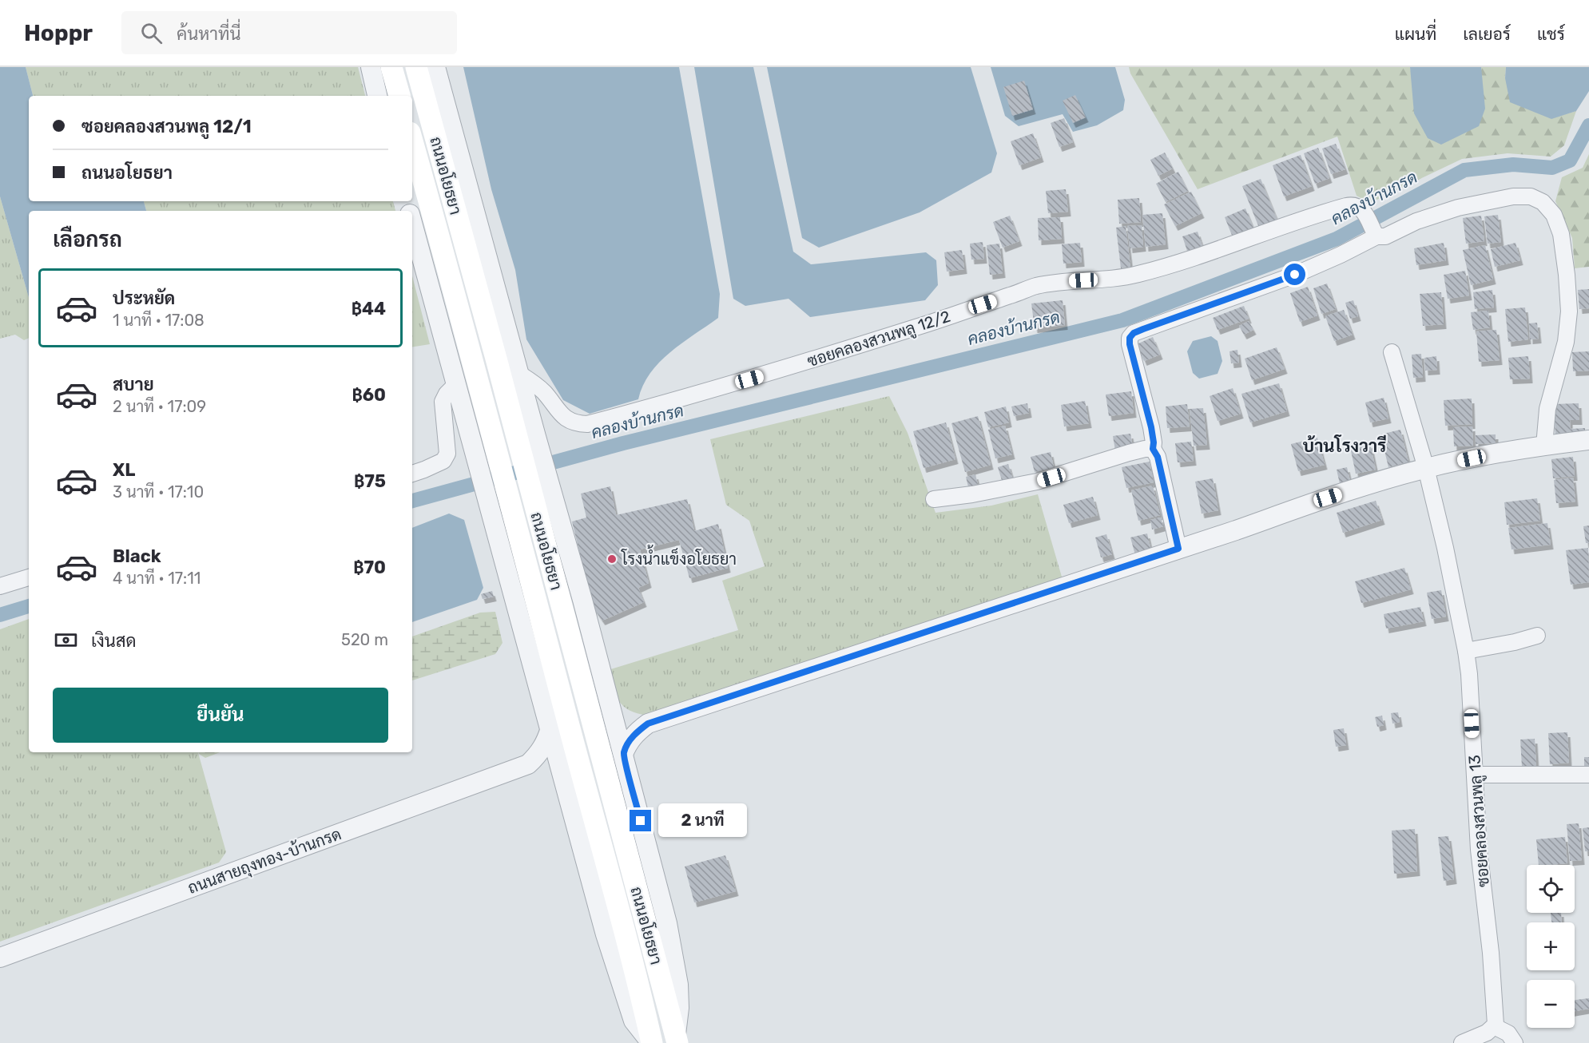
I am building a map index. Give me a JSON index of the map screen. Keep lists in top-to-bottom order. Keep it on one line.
{"streets":{"main road":["ถนนอโยธยา"],"street":["ซอยคลองสวนพลู 12/2","ซอยคลองสวนพลู 13","ถนนสายถุงทอง-บ้านกรด"]},"crossings":[["ถนนอโยธยา","ซอยคลองสวนพลู 12/2"],["ถนนอโยธยา","ถนนสายถุงทอง-บ้านกรด"]],"districts":["บ้านโรงวารี"],"water":["คลองบ้านกรด"],"places":["โรงน้ำแข็งอโยธยา"],"page":{"header":"Hoppr","search":"ค้นหาที่นี่","nav":["แผนที่","เลเยอร์","แชร์"],"banner":["ซอยคลองสวนพลู 12/1","ถนนอโยธยา"],"heading":"เลือกรถ","list":[{"name":"ประหยัด","note":"1 นาที · 17:08","value":"฿44"},{"name":"สบาย","note":"2 นาที · 17:09","value":"฿60"},{"name":"XL","note":"3 นาที · 17:10","value":"฿75"},{"name":"Black","note":"4 นาที · 17:11","value":"฿70"}],"pay":["เงินสด","520 m"],"buttons":"ยืนยัน","bubble":"2 นาที","map_buttons":["+","−"]}}
